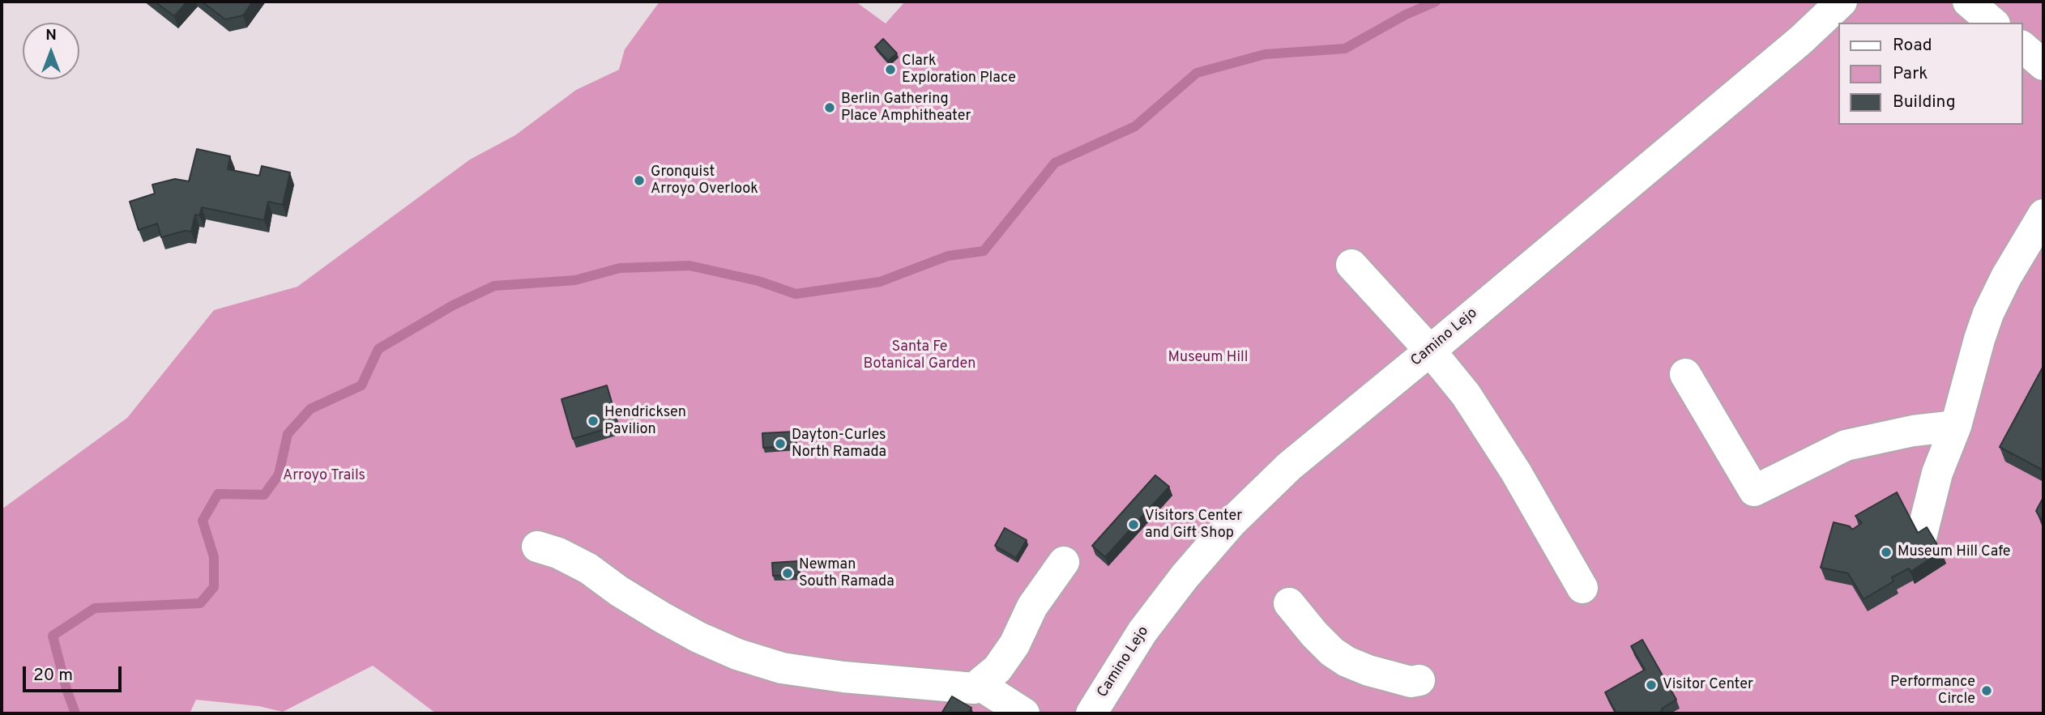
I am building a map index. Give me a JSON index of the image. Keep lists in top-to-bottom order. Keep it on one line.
{"streets":{"street":["Camino Lejo"]},"parks":["Santa Fe Botanical Garden","Museum Hill","Arroyo Trails"],"places":["Clark Exploration Place","Berlin Gathering Place Amphitheater","Gronquist Arroyo Overlook","Hendricksen Pavilion","Dayton-Curles North Ramada","Visitors Center and Gift Shop","Museum Hill Cafe","Newman South Ramada","Visitor Center","Performance Circle"],"legend":["Road","Park","Building"],"scale_bar":"20 m","north":"top"}
